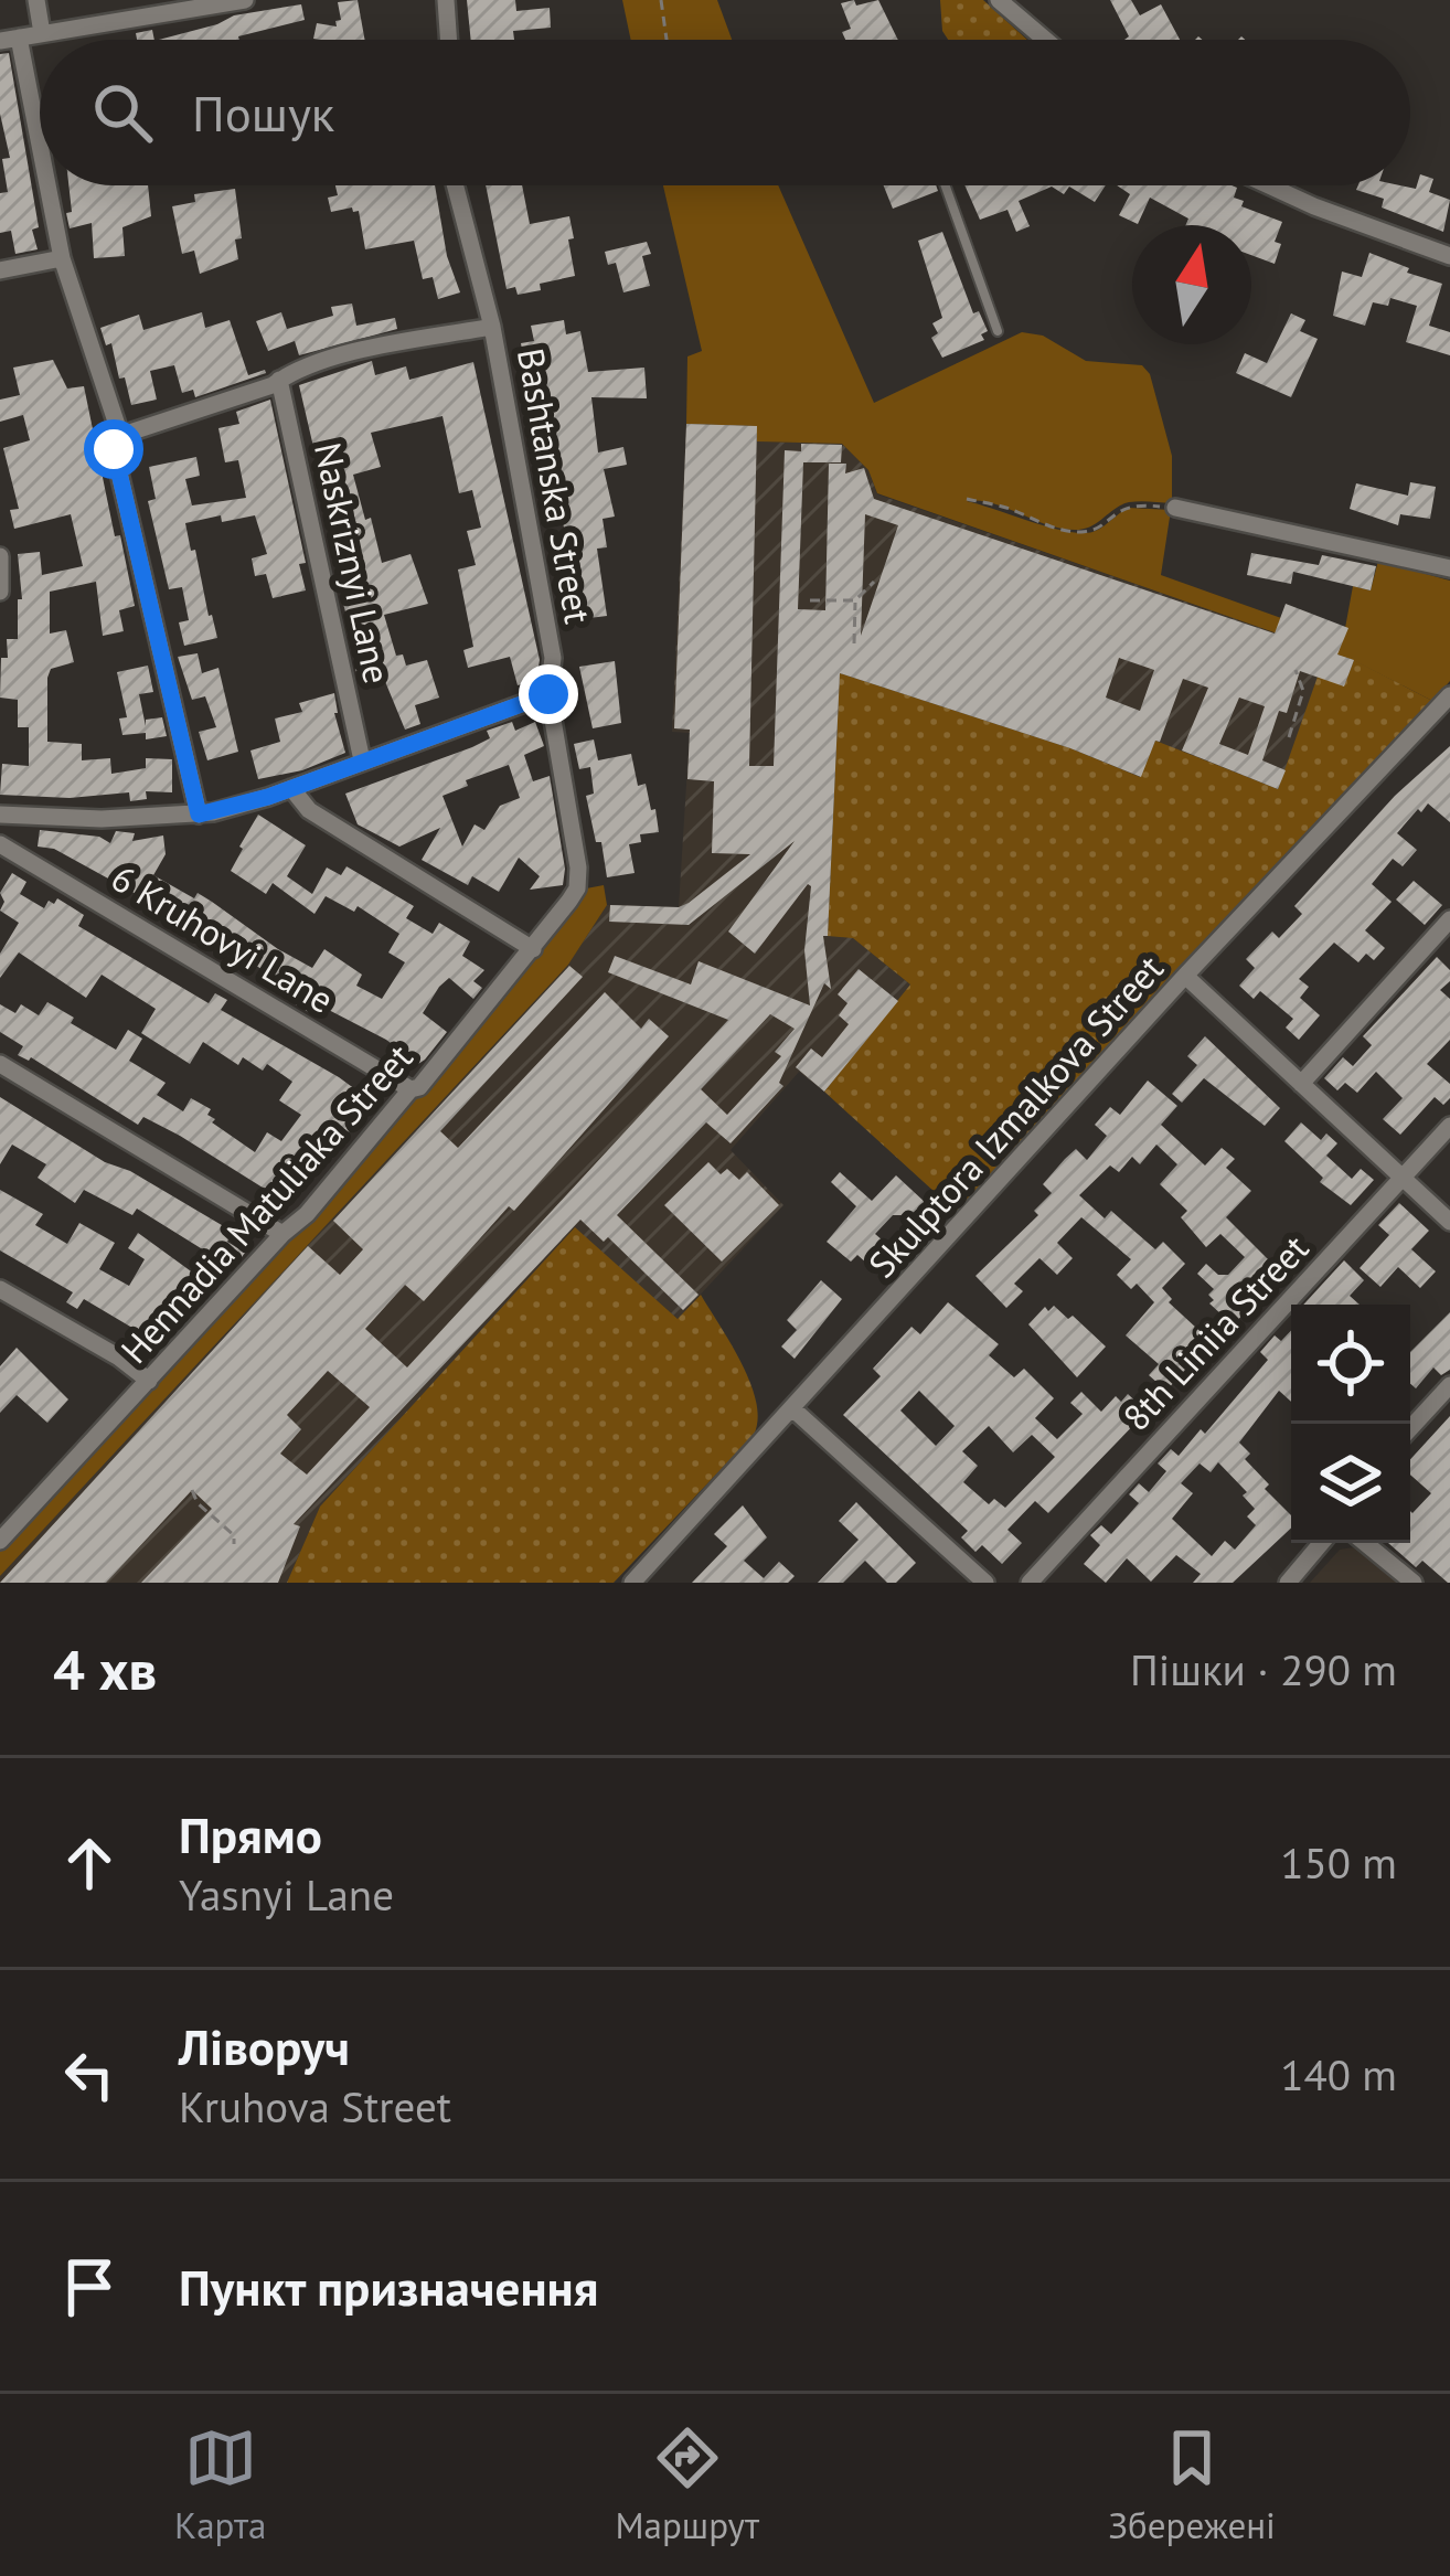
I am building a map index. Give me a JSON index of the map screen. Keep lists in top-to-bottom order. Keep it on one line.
{"streets":{"street":["Bashtanska Street","Naskriznyi Lane","6 Kruhovyi Lane","Skulptora Izmalkova Street","Hennadia Matuliaka Street","8th Liniia Street"]},"crossings":[["Bashtanska Street","Hennadia Matuliaka Street"],["6 Kruhovyi Lane","Hennadia Matuliaka Street"]],"north":"top","page":{"search":"Пошук","heading":["4 хв","Пішки · 290 m"],"list":[["Прямо","Yasnyi Lane","150 m"],["Ліворуч","Kruhova Street","140 m"],"Пункт призначення"],"nav":["Карта","Маршрут","Збережені"]}}
